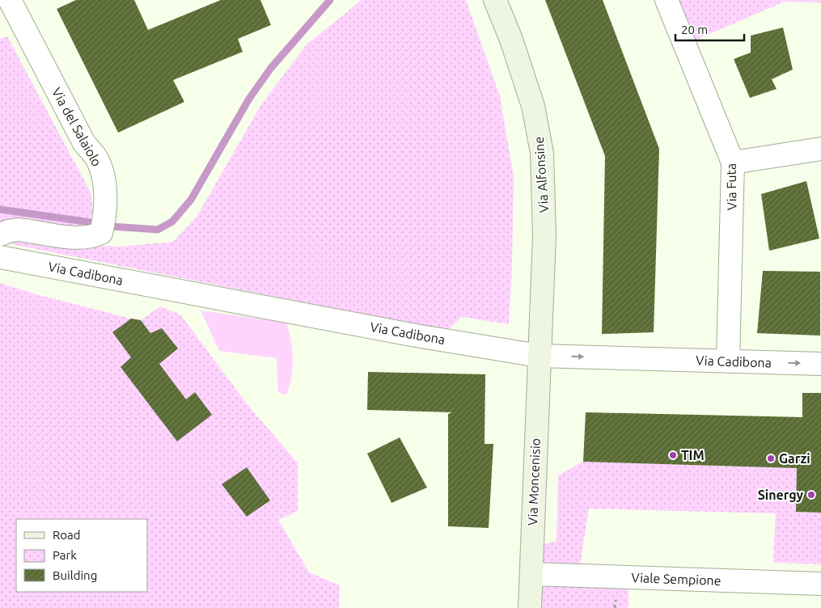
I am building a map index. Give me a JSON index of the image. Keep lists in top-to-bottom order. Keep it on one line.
{"streets":{"main road":["Via Alfonsine","Via Moncenisio"],"street":["Via del Salaiolo","Via Futa","Via Cadibona","Viale Sempione"]},"crossings":[["Via Alfonsine","Via Cadibona"],["Via Alfonsine","Via Moncenisio"],["Via Futa","Via Cadibona"],["Via Cadibona","Via Moncenisio"],["Via Moncenisio","Viale Sempione"]],"places":["TIM","Garzi","Sinergy"],"legend":["Road","Park","Building"],"scale_bar":"20 m"}
